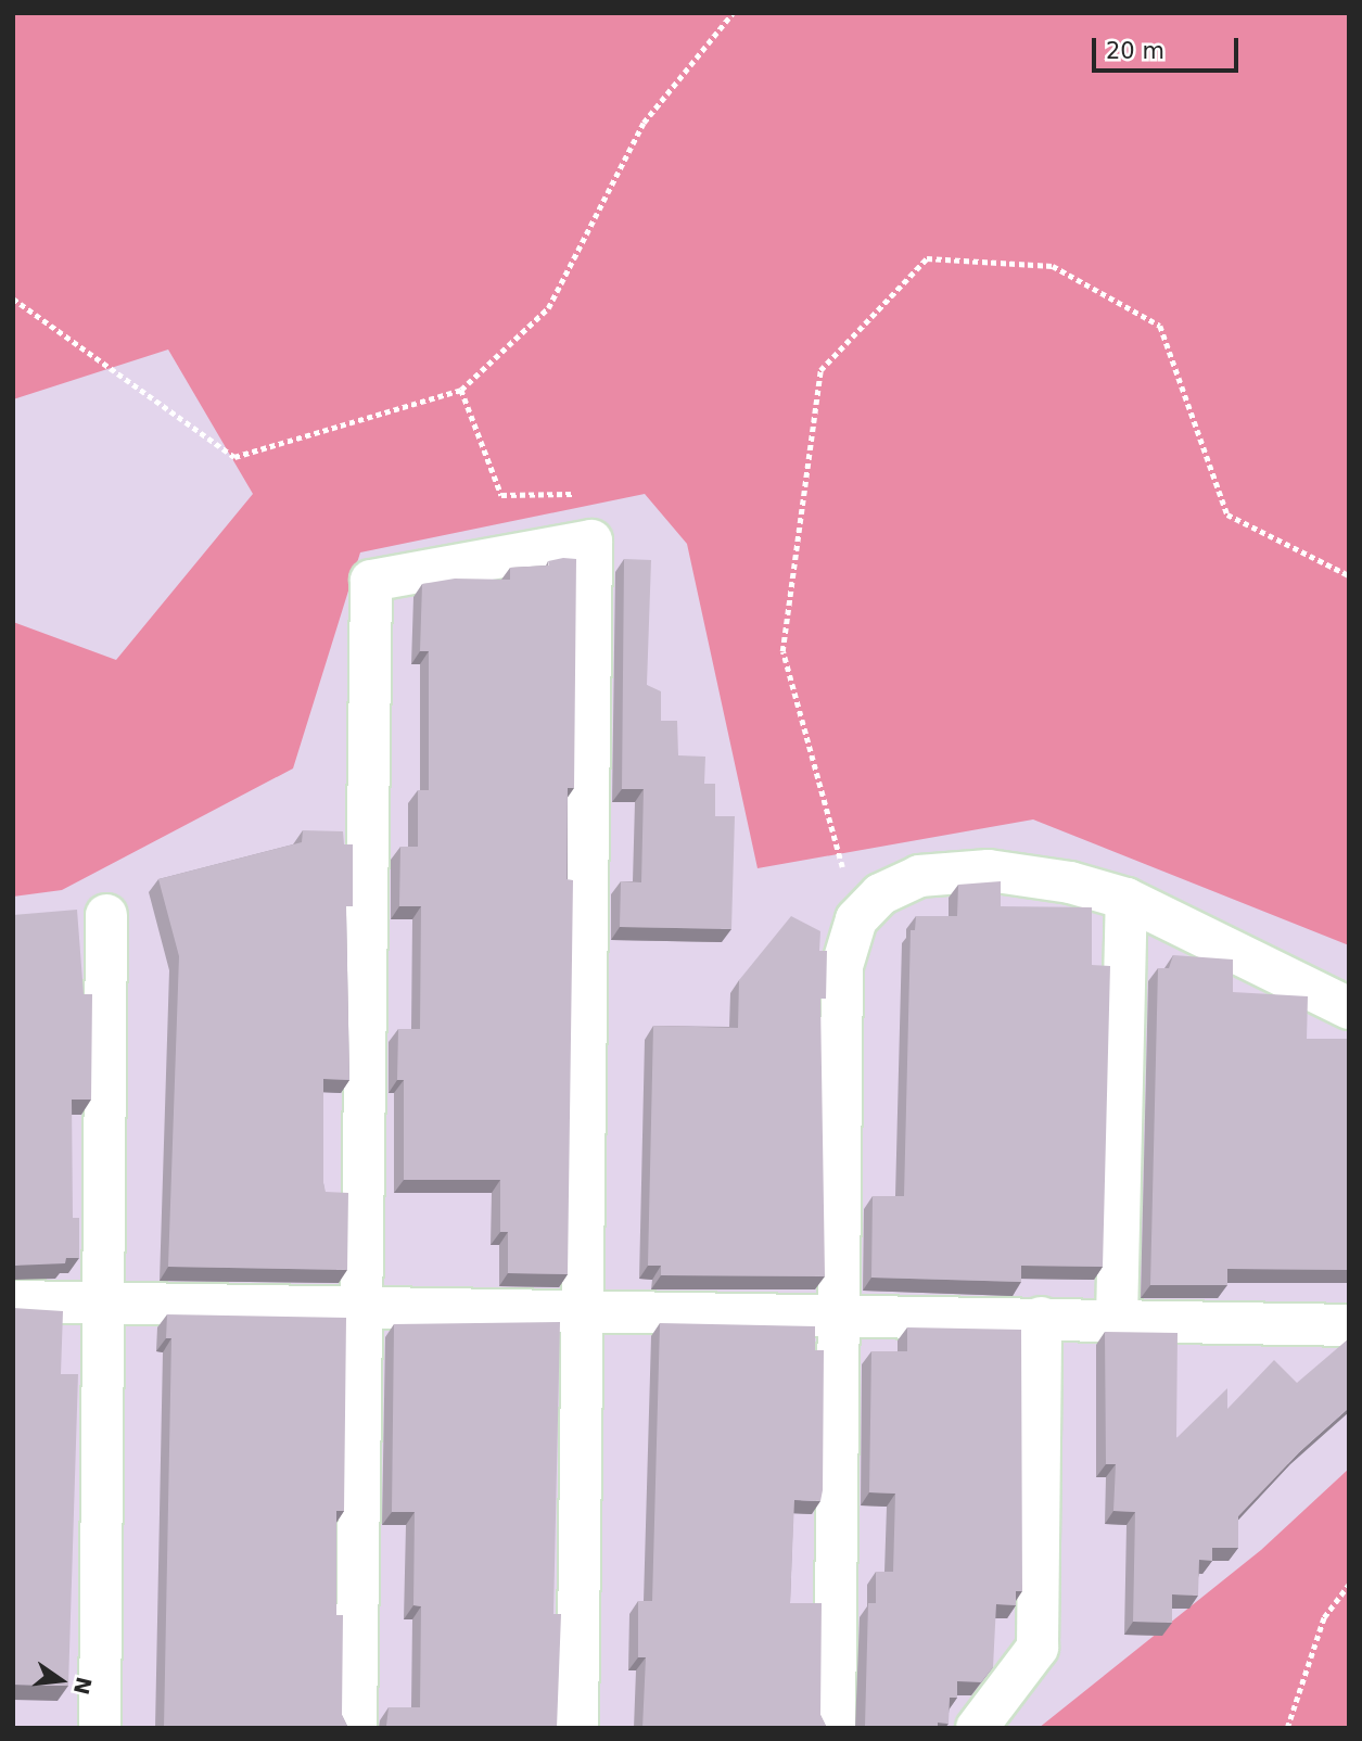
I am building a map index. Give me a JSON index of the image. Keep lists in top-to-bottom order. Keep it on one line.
{"scale_bar":"20 m","north":"right"}
